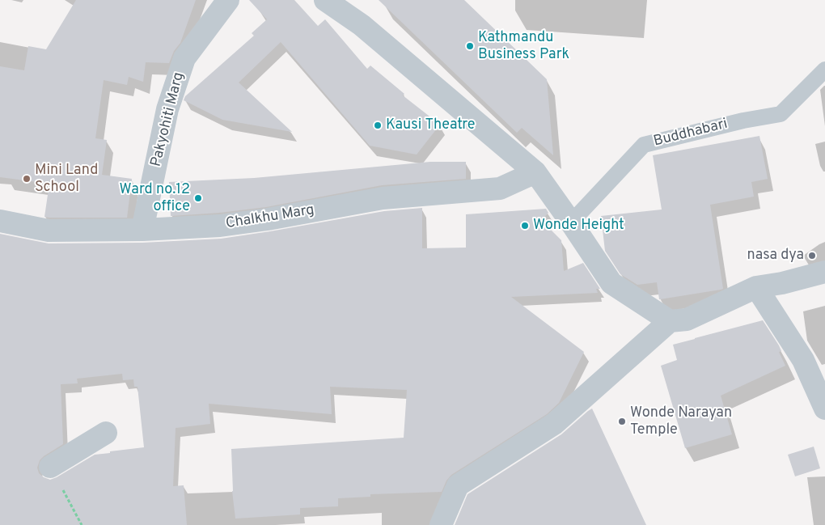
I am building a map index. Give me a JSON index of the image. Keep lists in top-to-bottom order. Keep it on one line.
{"streets":{"street":["Pakyohiti Marg","Chalkhu Marg"],"lane":["Buddhabari"]},"crossings":[["Pakyohiti Marg","Chalkhu Marg"]],"places":["Kathmandu Business Park","Kausi Theatre","Mini Land School","Ward no.12 office","Wonde Height","nasa dya","Wonde Narayan Temple"]}
